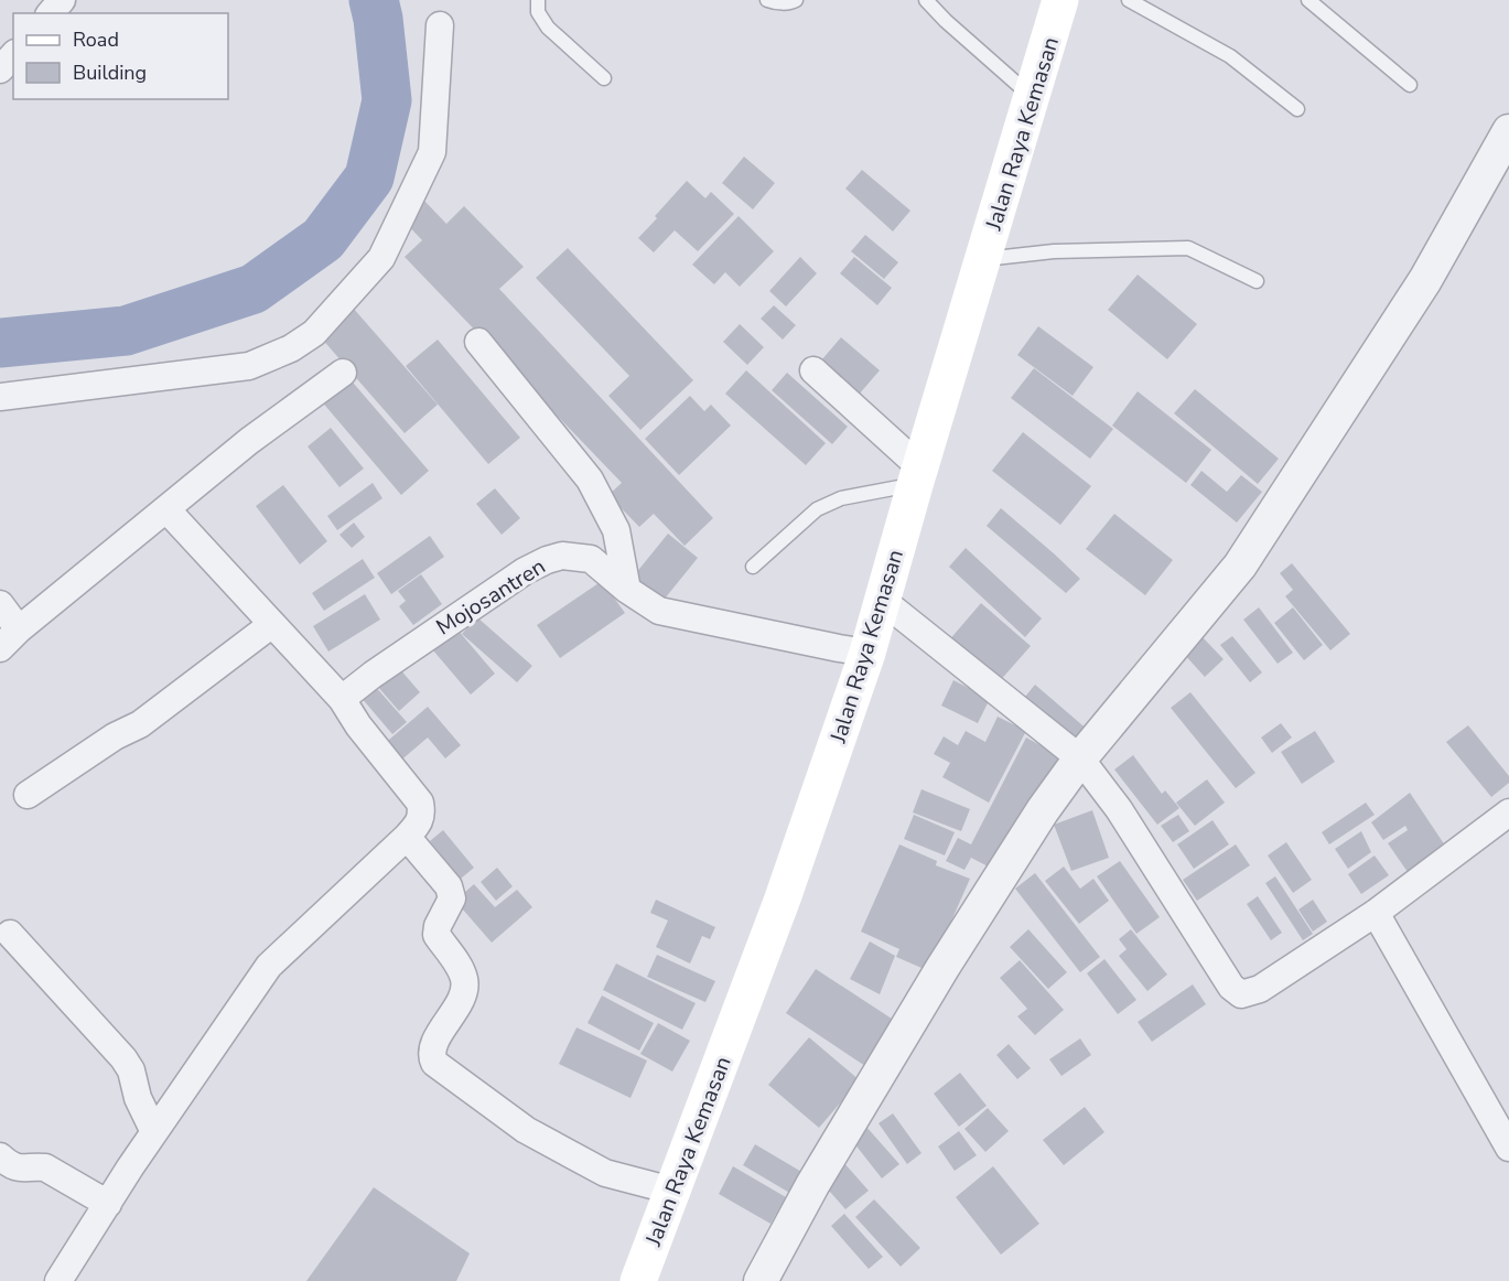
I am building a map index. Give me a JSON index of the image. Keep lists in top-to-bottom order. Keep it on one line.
{"streets":{"main road":["Jalan Raya Kemasan"],"street":["Mojosantren"]},"crossings":[["Jalan Raya Kemasan","Mojosantren"]],"legend":["Road","Building"]}
